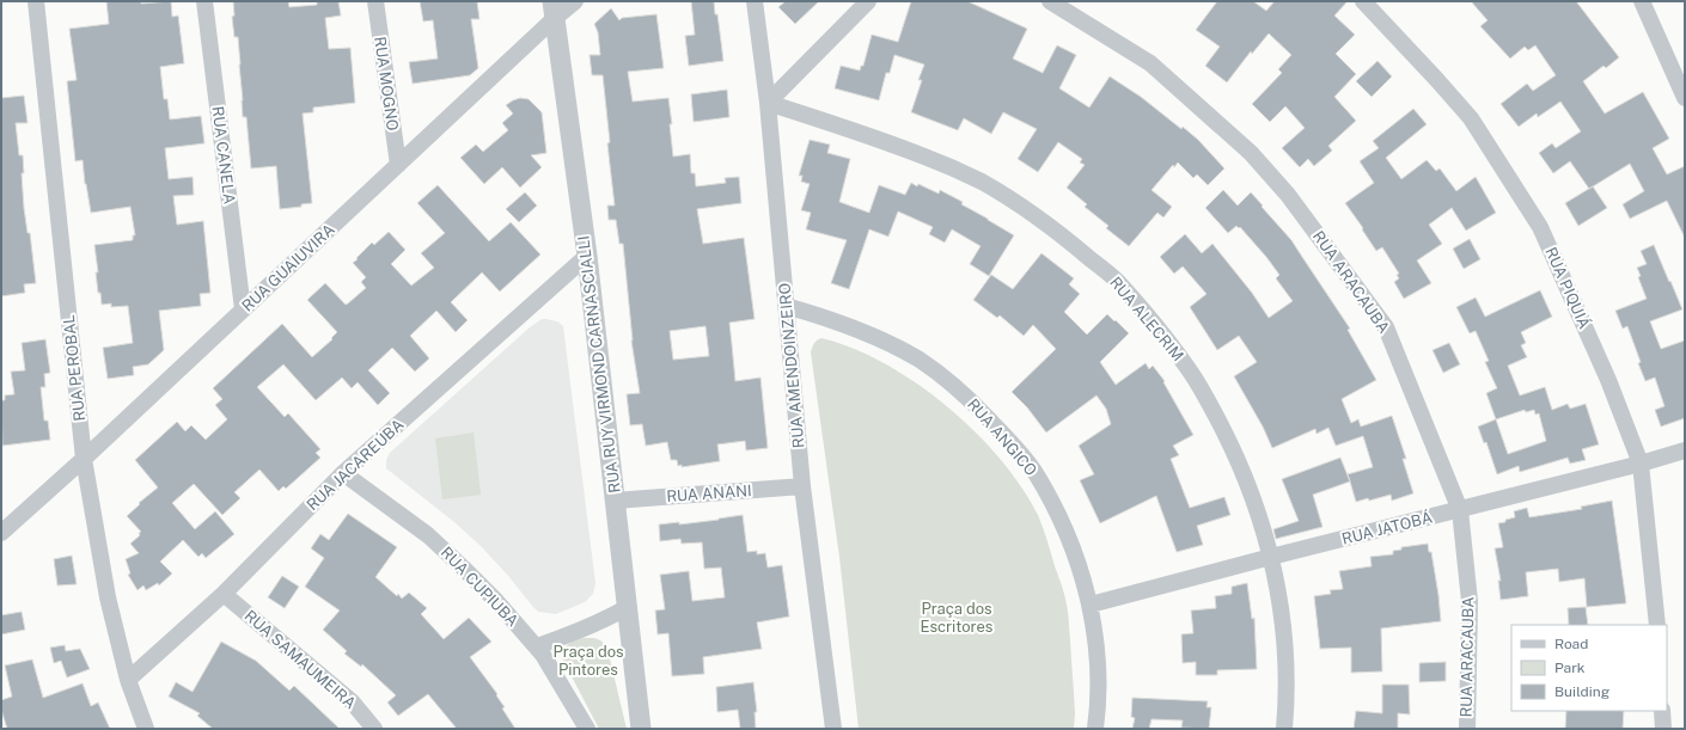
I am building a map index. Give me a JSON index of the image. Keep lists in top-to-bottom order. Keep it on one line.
{"streets":{"street":["RUA MOGNO","RUA CANELA","RUA GUAIUVIRA","RUA ARACAUBA","RUA PIQUIÁ","RUA ALECRIM","RUA RUY VIRMOND CARNASCIALLI","RUA AMENDOINZEIRO","RUA PEROBAL","RUA ANGICO","RUA JACAREÚBA","RUA ANANI","RUA JATOBÁ","RUA CUPIUBA","RUA SAMAUMEIRA"]},"crossings":[["RUA MOGNO","RUA GUAIUVIRA"],["RUA CANELA","RUA GUAIUVIRA"],["RUA GUAIUVIRA","RUA RUY VIRMOND CARNASCIALLI"],["RUA GUAIUVIRA","RUA PEROBAL"],["RUA ARACAUBA","RUA JATOBÁ"],["RUA PIQUIÁ","RUA JATOBÁ"],["RUA ALECRIM","RUA AMENDOINZEIRO"],["RUA ALECRIM","RUA JATOBÁ"],["RUA RUY VIRMOND CARNASCIALLI","RUA JACAREÚBA"],["RUA RUY VIRMOND CARNASCIALLI","RUA ANANI"],["RUA AMENDOINZEIRO","RUA ANGICO"],["RUA AMENDOINZEIRO","RUA ANANI"],["RUA PEROBAL","RUA JACAREÚBA"],["RUA ANGICO","RUA JATOBÁ"],["RUA JACAREÚBA","RUA CUPIUBA"],["RUA JACAREÚBA","RUA SAMAUMEIRA"]],"parks":["Praça dos Escritores","Praça dos Pintores"],"legend":["Road","Park","Building"]}
